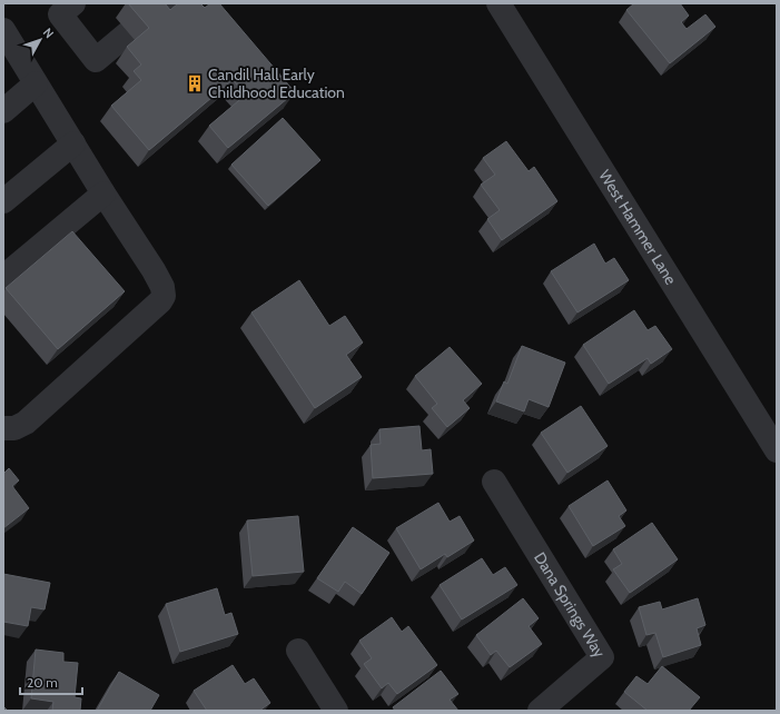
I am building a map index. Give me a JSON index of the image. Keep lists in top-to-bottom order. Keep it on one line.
{"streets":{"street":["West Hammer Lane","Dana Springs Way"]},"places":{"building":["Candil Hall Early Childhood Education"]},"scale_bar":"20 m","north":"top right"}
